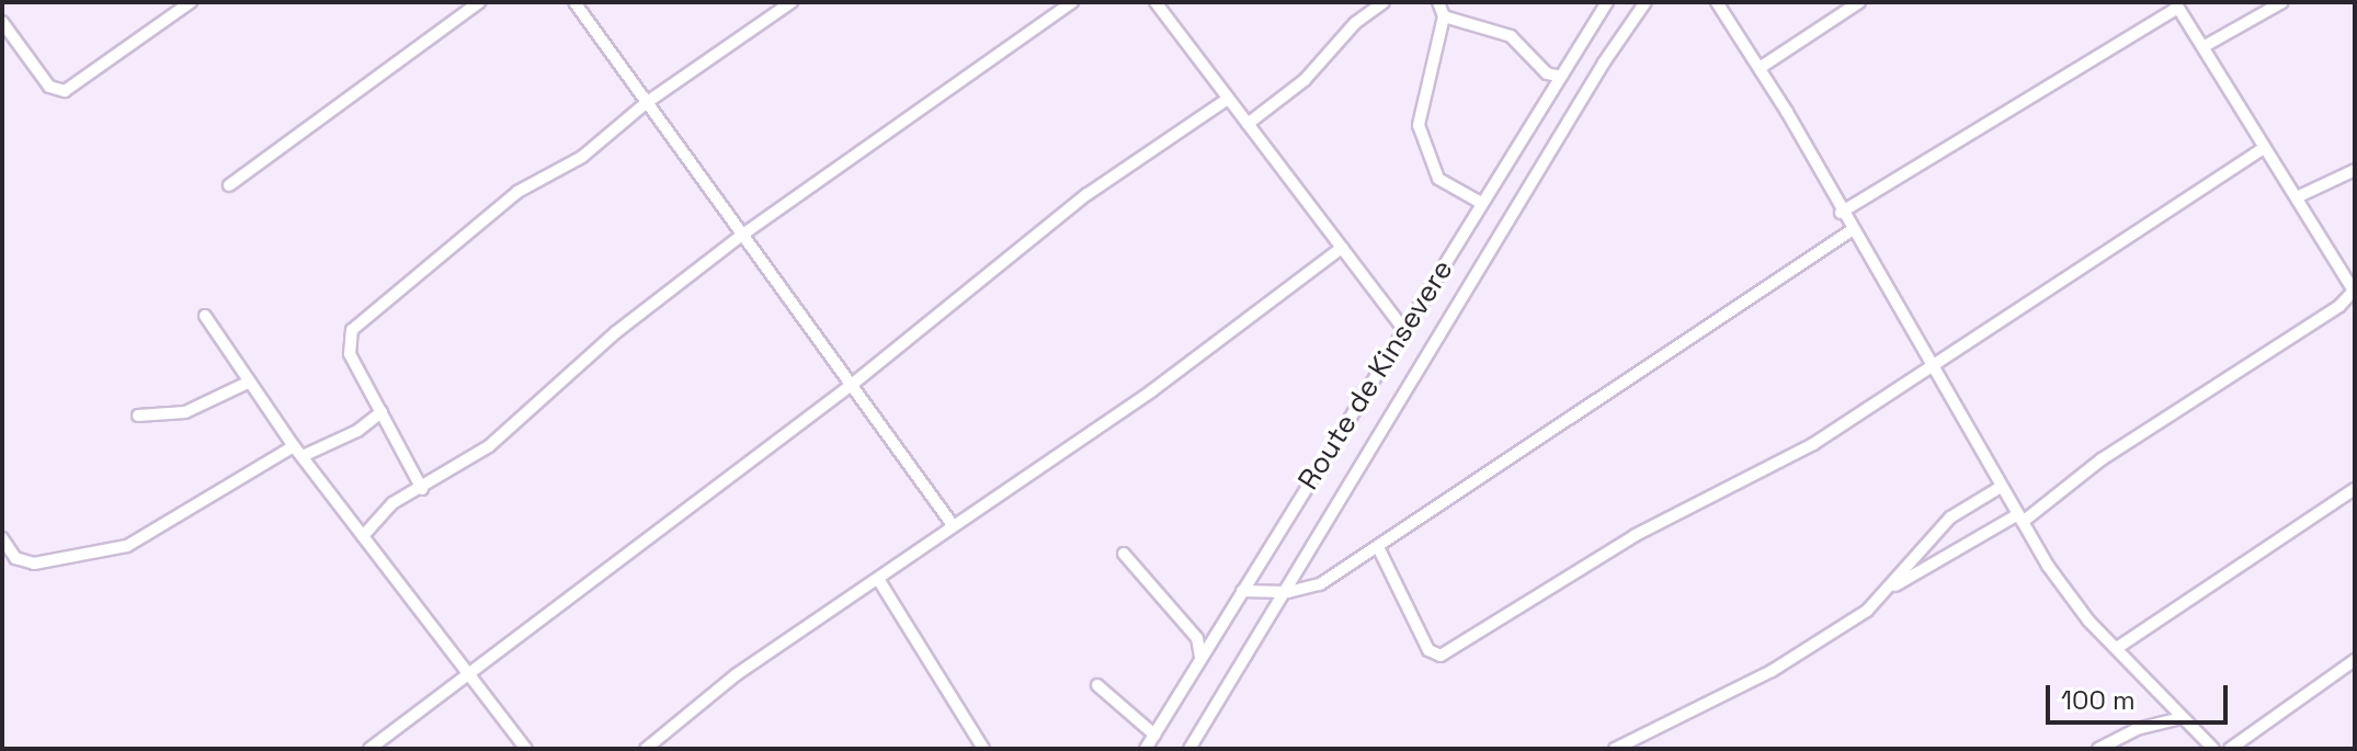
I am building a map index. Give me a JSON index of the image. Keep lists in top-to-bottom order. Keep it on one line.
{"streets":{"street":["Route de Kinsevere"]},"scale_bar":"100 m"}
